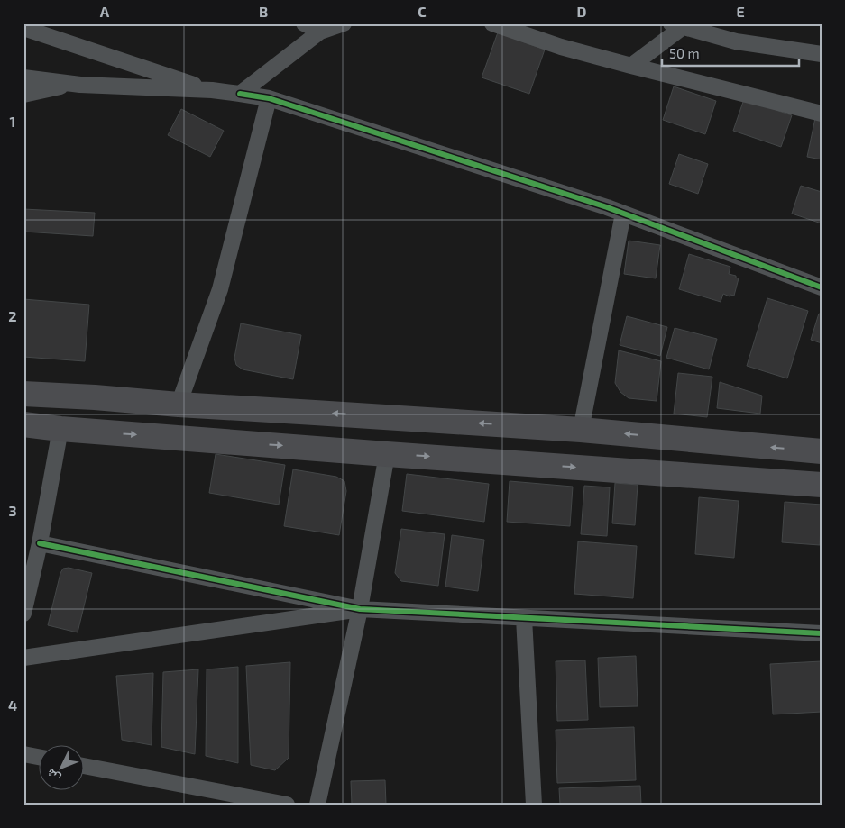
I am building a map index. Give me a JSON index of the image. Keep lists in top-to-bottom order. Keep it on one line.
{"scale_bar":"50 m","north":"bottom left","grid":{"columns":["A","B","C","D","E"],"rows":["1","2","3","4"]}}
